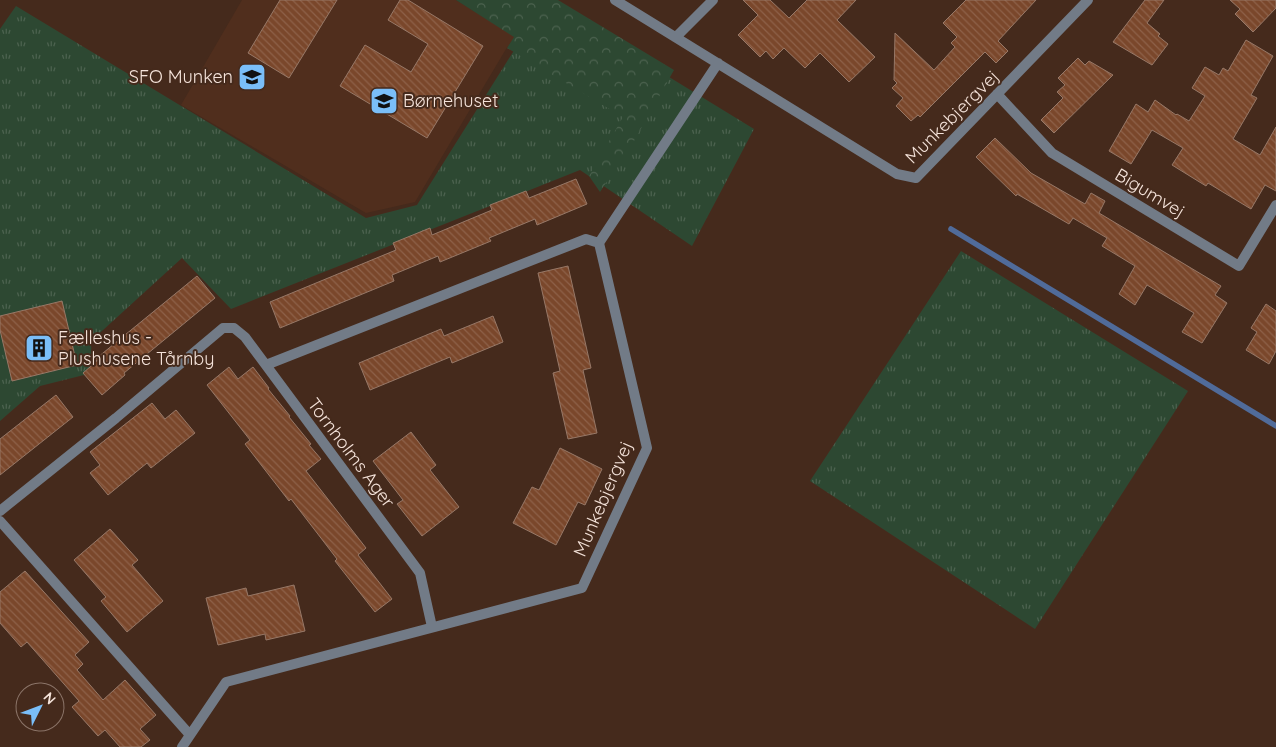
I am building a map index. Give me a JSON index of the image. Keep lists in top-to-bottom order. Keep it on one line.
{"streets":{"street":["Munkebjergvej","Bigumvej","Tornholms Ager"]},"crossings":[["Munkebjergvej","Bigumvej"],["Munkebjergvej","Tornholms Ager"]],"places":{"school or university":["SFO Munken","Børnehuset"],"building":["Fælleshus - Plushusene Tårnby"]},"north":"top right"}
